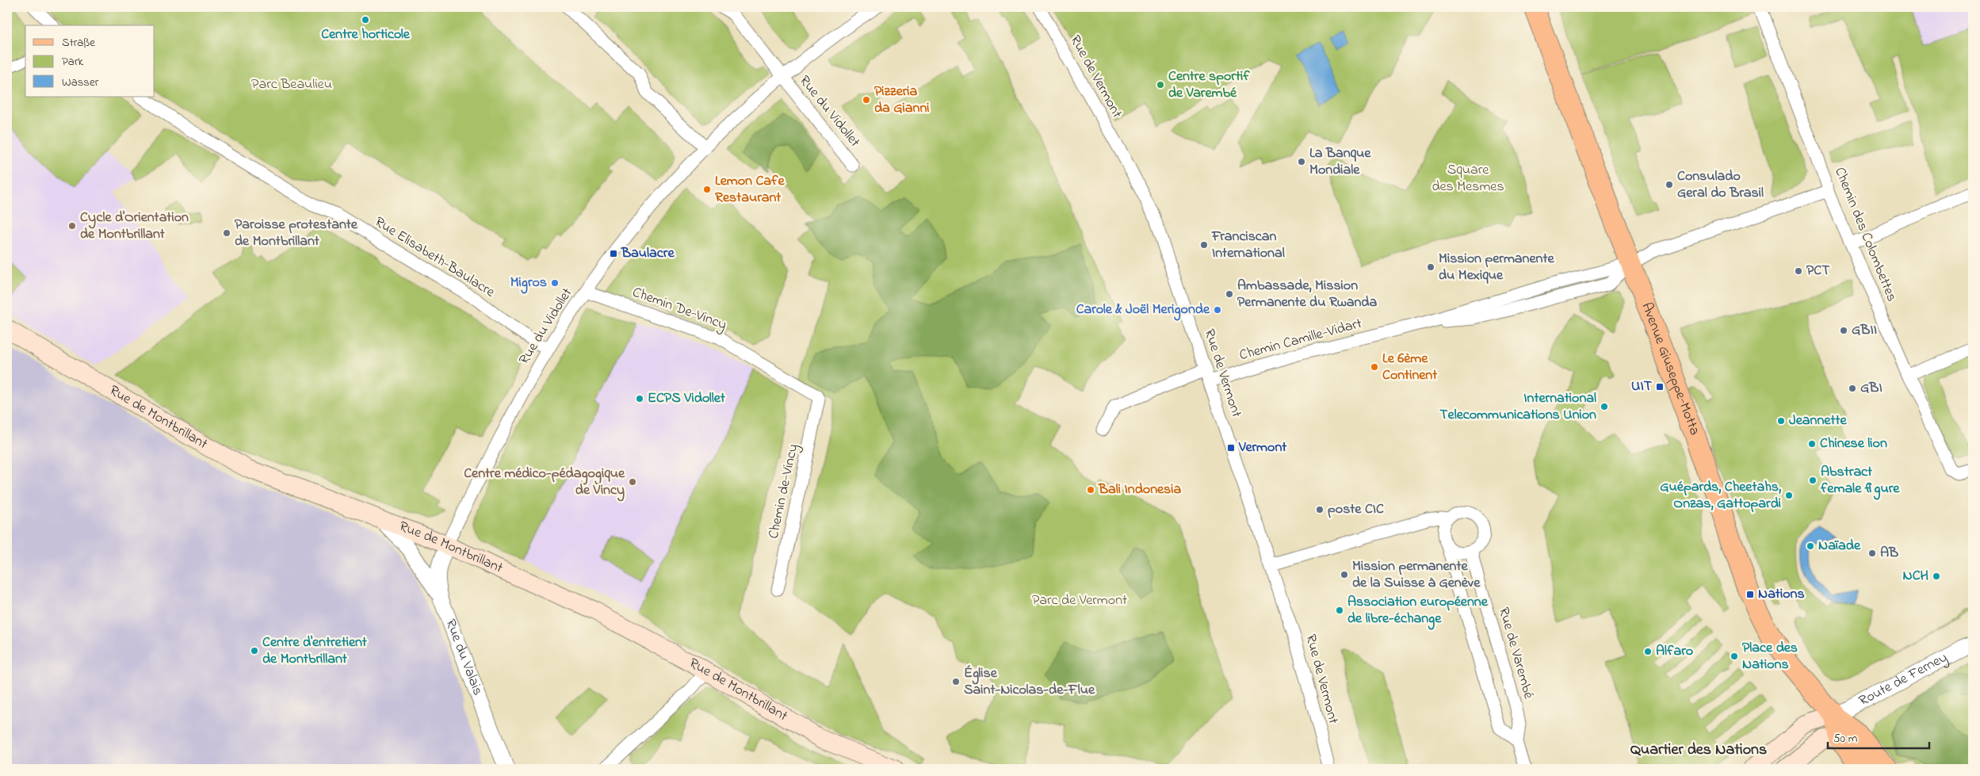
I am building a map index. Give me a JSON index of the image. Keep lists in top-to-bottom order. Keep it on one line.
{"streets":{"main road":["Avenue Giuseppe-Motta","Rue de Montbrillant"],"street":["Rue de Vermont","Rue du Vidollet","Chemin des Colombettes","Rue Elisabeth-Baulacre","Chemin De-Vincy","Chemin Camille-Vidart","Chemin de-Vincy","Rue de Varembé","Rue du Valais","Route de Ferney"]},"crossings":[["Rue de Vermont","Chemin Camille-Vidart"],["Rue du Vidollet","Rue Elisabeth-Baulacre"],["Rue du Vidollet","Chemin De-Vincy"],["Rue du Vidollet","Rue de Montbrillant"],["Rue du Vidollet","Rue du Valais"],["Chemin des Colombettes","Chemin Camille-Vidart"],["Chemin De-Vincy","Chemin de-Vincy"],["Chemin Camille-Vidart","Avenue Giuseppe-Motta"],["Avenue Giuseppe-Motta","Route de Ferney"],["Rue de Montbrillant","Rue du Valais"]],"districts":["Quartier des Nations"],"parks":["Parc Beaulieu","Square des Mesmes","Parc de Vermont"],"places":{"other":["Centre horticole","Centre sportif de Varembé","Pizzeria da Gianni","La Banque Mondiale","Consulado Geral do Brasil","Lemon Cafe Restaurant","Cycle d'Orientation de Montbrillant","Paroisse protestante de Montbrillant","Franciscan International","Mission permanente du Mexique","PCT","Migros","Ambassade, Mission Permanente du Rwanda","Carole & Joël Merigonde","GBII","Le 6ème Continent","GBI","ECPS Vidollet","International Telecommunications Union","Jeannette","Chinese lion","Abstract female figure","Centre médico-pédagogique de Vincy","Bali Indonesia","Guépards, Cheetahs, Onzas, Gattopardi","poste CIC","Naïade","AB","Mission permanente de la Suisse à Genève","NCH","Association européenne de libre-échange","Centre d'entretient de Montbrillant","Alfaro","Place des Nations","Église Saint-Nicolas-de-Flue"],"transit":["Baulacre","UIT","Vermont","Nations"]},"legend":["Straße","Park","Wasser"],"scale_bar":"50 m"}
